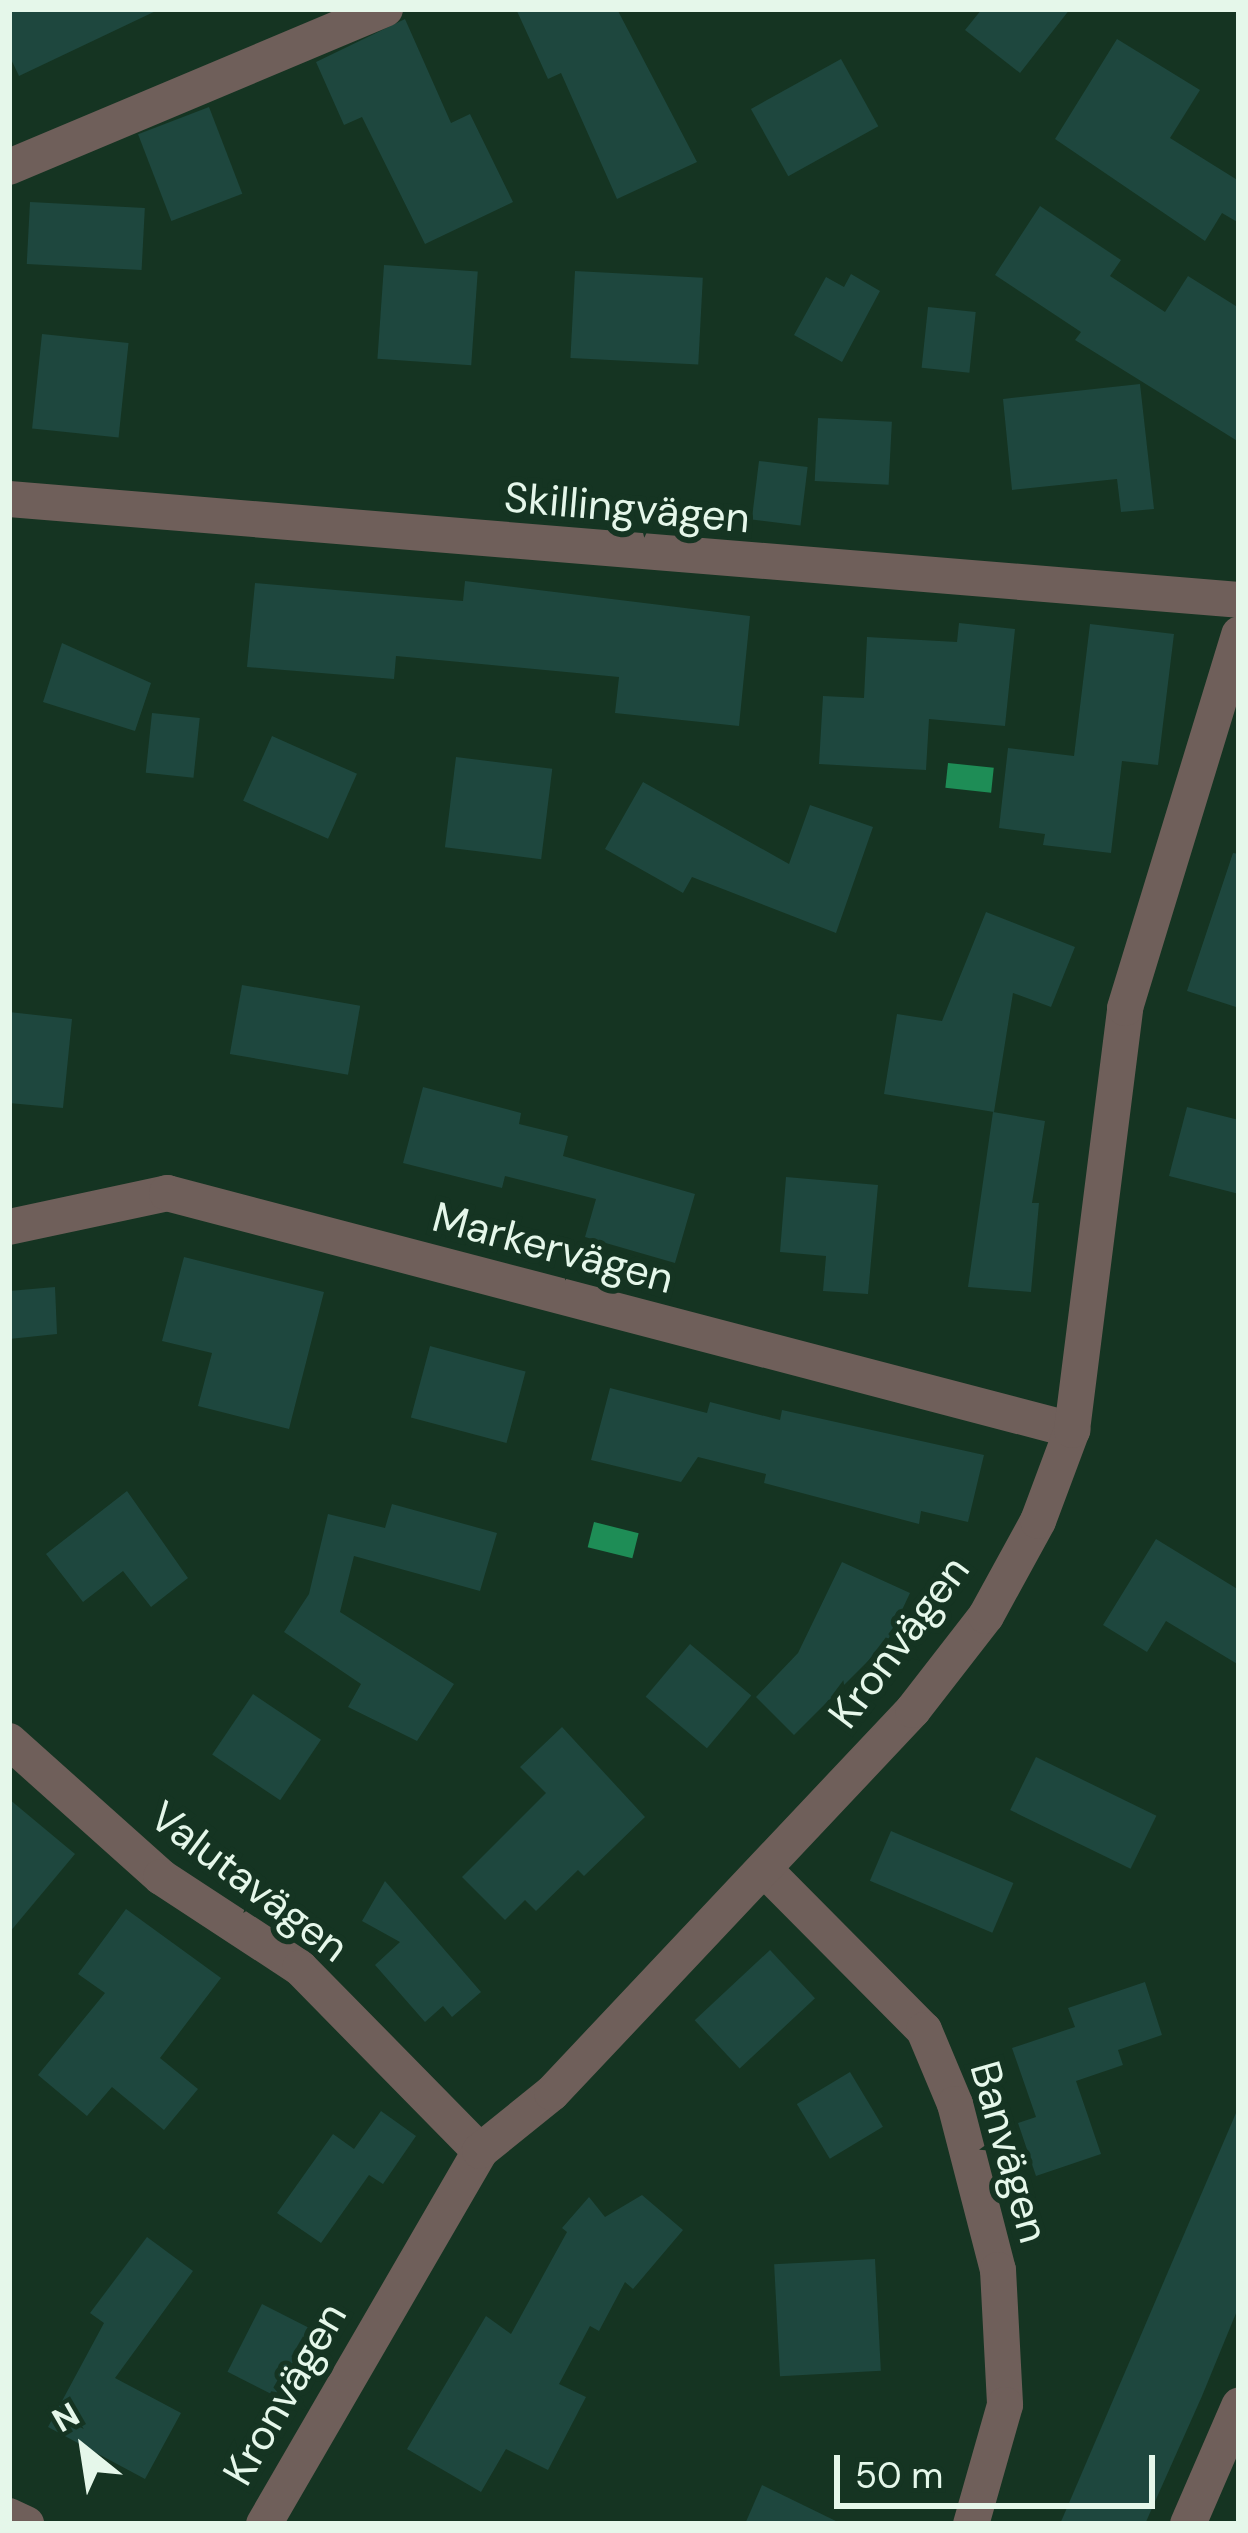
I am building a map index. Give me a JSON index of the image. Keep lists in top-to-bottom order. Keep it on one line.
{"streets":{"street":["Skillingvägen","Markervägen","Kronvägen","Valutavägen","Banvägen"]},"crossings":[["Markervägen","Kronvägen"],["Kronvägen","Valutavägen"],["Kronvägen","Banvägen"]],"scale_bar":"50 m","north":"top left"}
